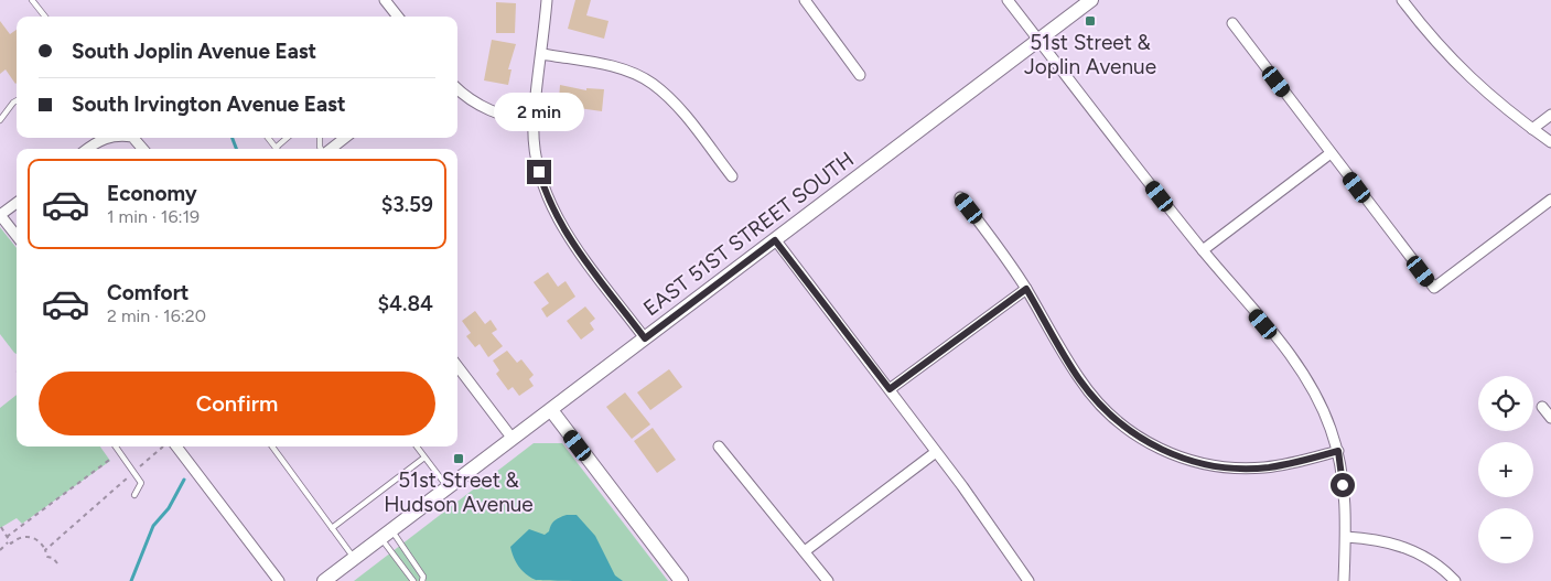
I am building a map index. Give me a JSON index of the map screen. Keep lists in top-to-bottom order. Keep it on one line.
{"streets":{"main road":["EAST 51ST STREET SOUTH"]},"places":{"transit":["51st Street & Joplin Avenue","51st Street & Hudson Avenue"]},"page":{"banner":["South Joplin Avenue East","South Irvington Avenue East"],"bubble":"2 min","list":[{"name":"Economy","note":"1 min · 16:19","value":"$3.59"},{"name":"Comfort","note":"2 min · 16:20","value":"$4.84"}],"buttons":"Confirm","map_buttons":["+","−"]}}
